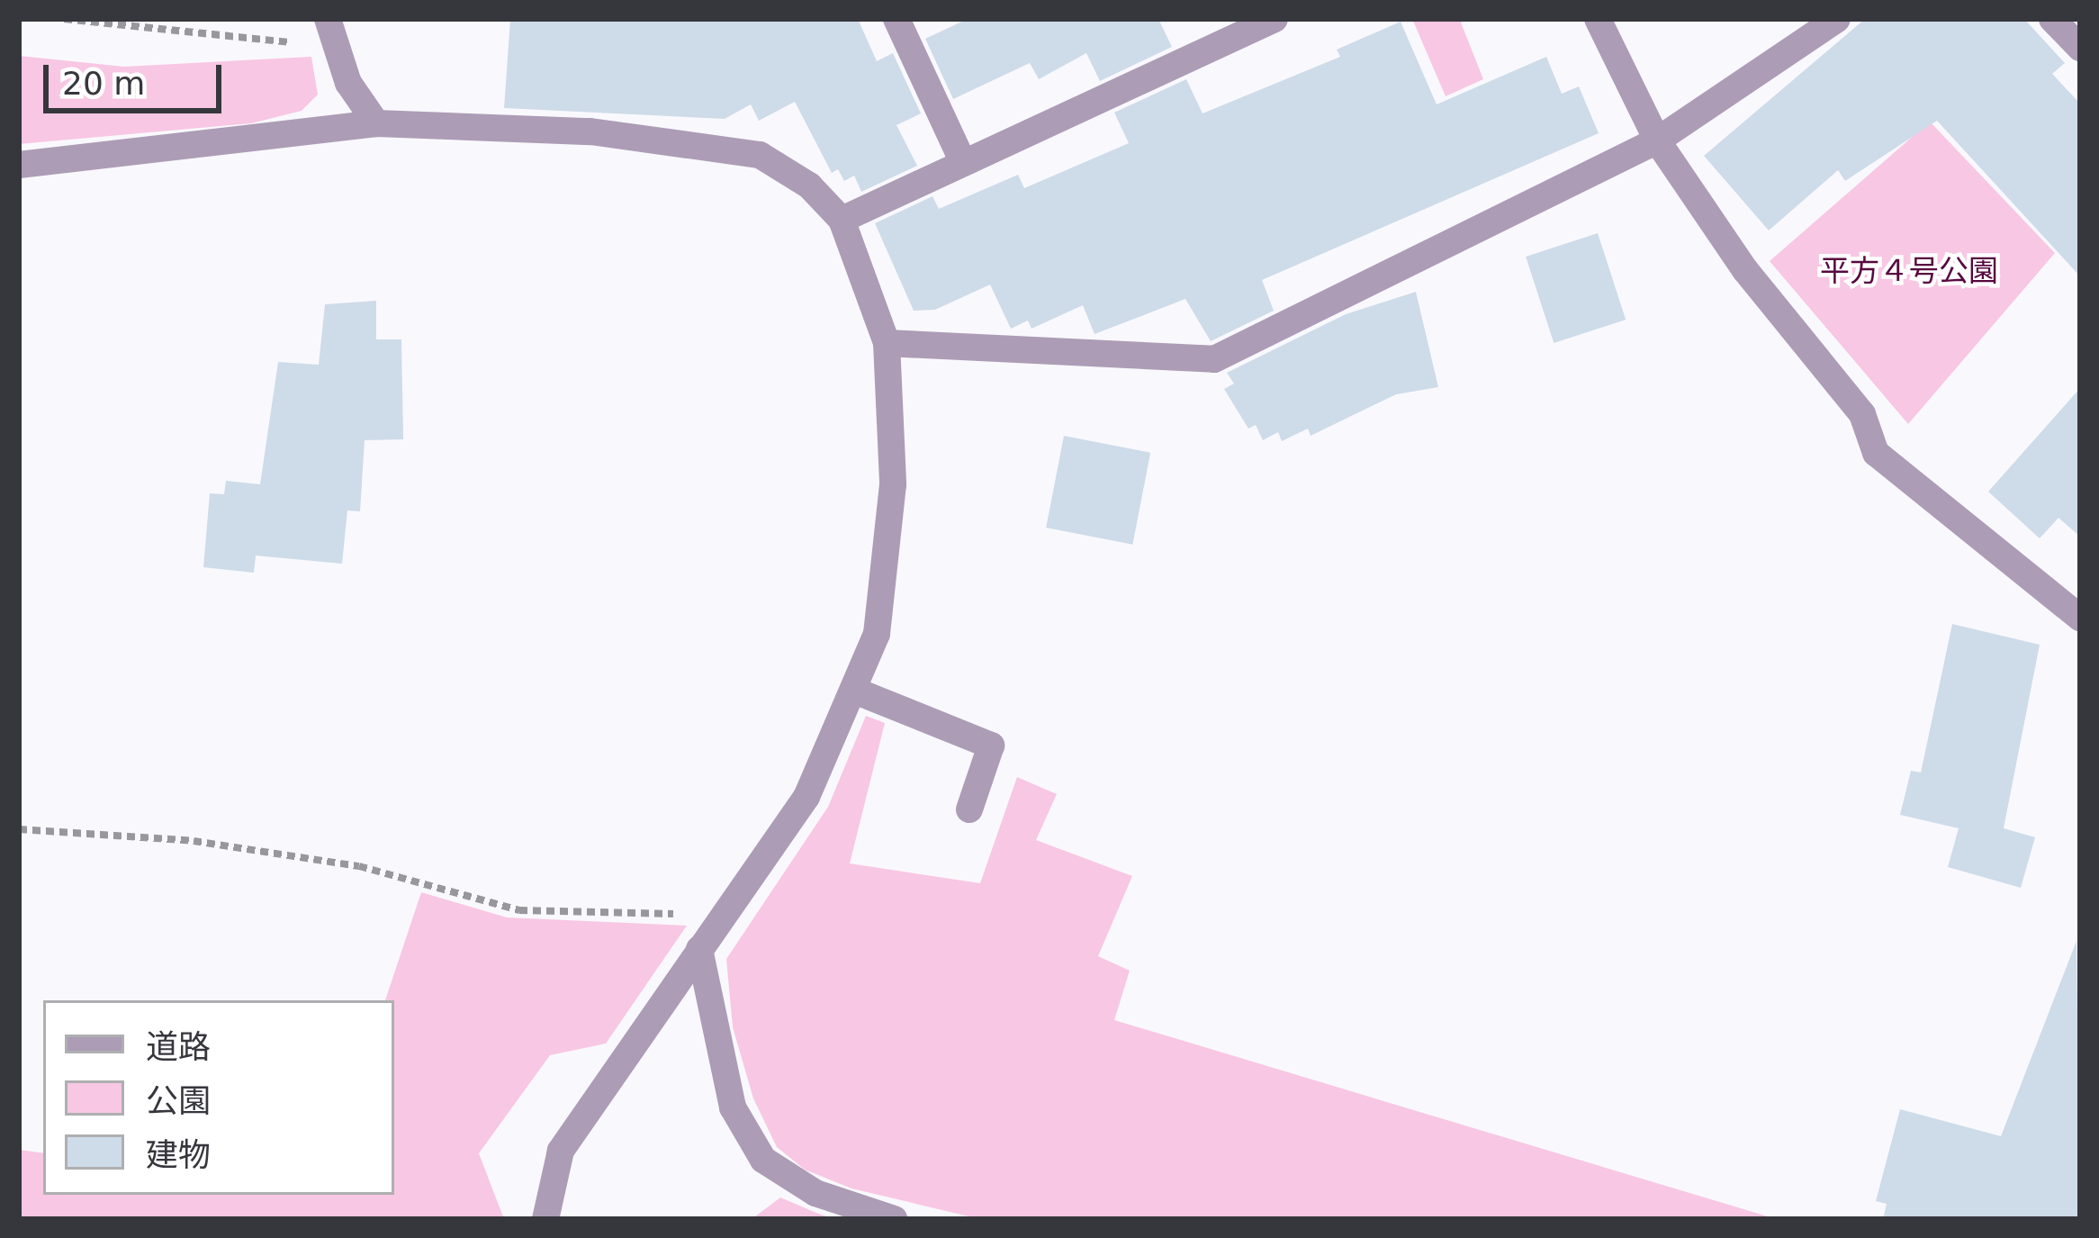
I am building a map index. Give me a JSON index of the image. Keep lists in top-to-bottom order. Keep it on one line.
{"parks":["平方４号公園"],"legend":["道路","公園","建物"],"scale_bar":"20 m"}
